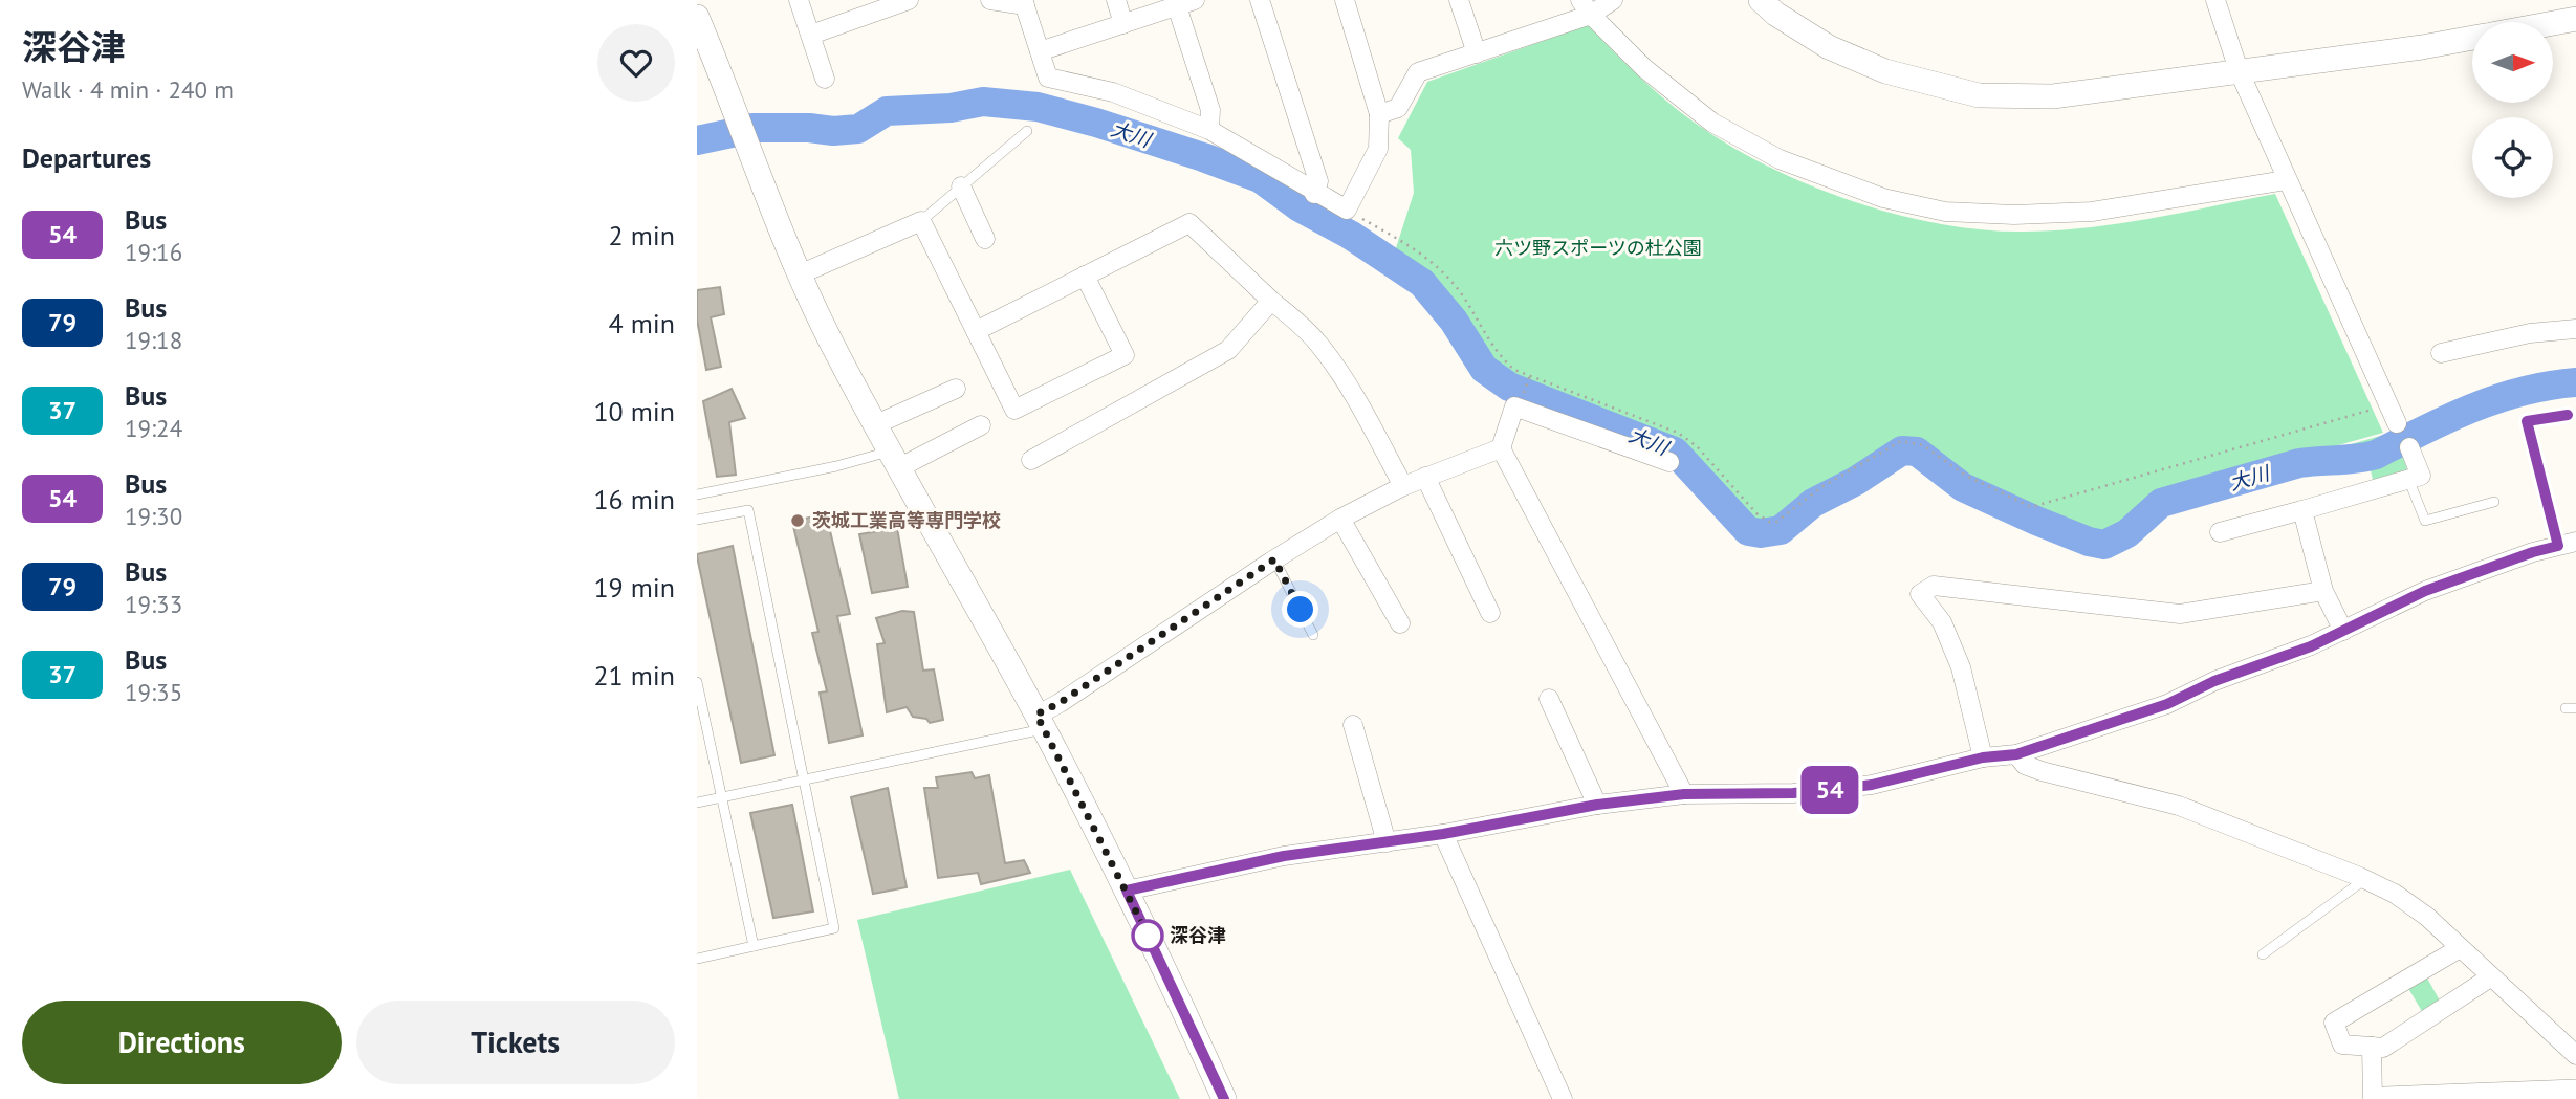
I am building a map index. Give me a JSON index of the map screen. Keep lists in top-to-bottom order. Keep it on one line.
{"water":["大川"],"parks":["六ツ野スポーツの杜公園"],"places":["茨城工業高等専門学校","深谷津"],"lines":["bus line 54"],"north":"right","page":{"heading":[["深谷津","Walk · 4 min · 240 m"],"Departures"],"on_map":"54","list":[{"mark":"54","name":"Bus","note":"19:16","value":"2 min"},{"mark":"79","name":"Bus","note":"19:18","value":"4 min"},{"mark":"37","name":"Bus","note":"19:24","value":"10 min"},{"mark":"54","name":"Bus","note":"19:30","value":"16 min"},{"mark":"79","name":"Bus","note":"19:33","value":"19 min"},{"mark":"37","name":"Bus","note":"19:35","value":"21 min"}],"buttons":["Directions","Tickets"]}}
